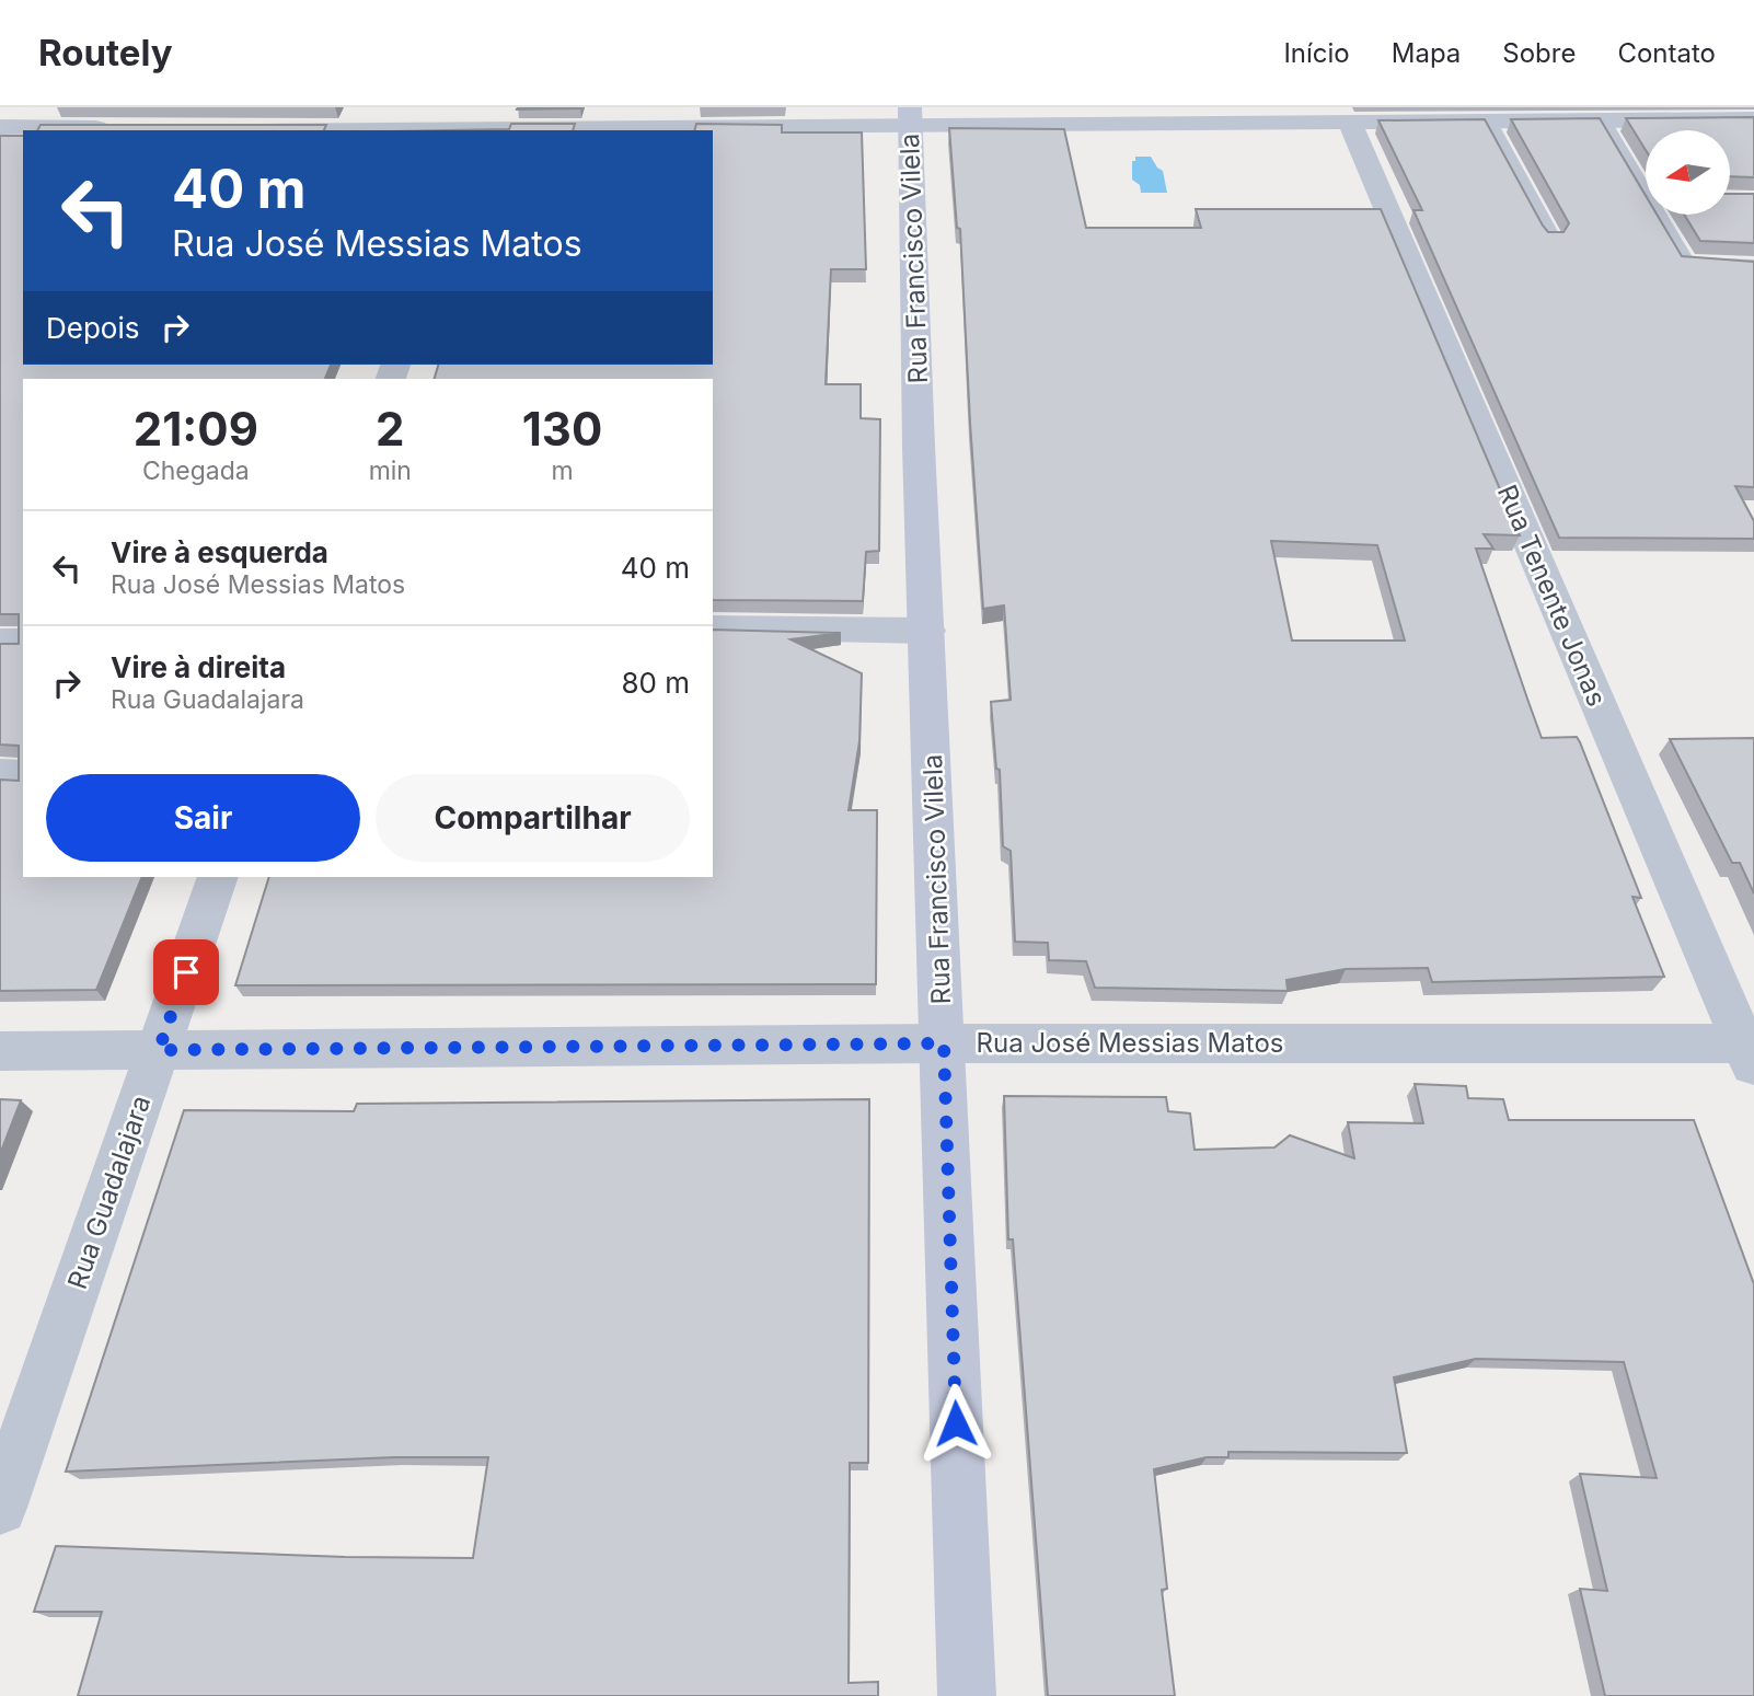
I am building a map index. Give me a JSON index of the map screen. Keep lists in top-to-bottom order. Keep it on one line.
{"streets":{"street":["Rua Francisco Vilela","Rua Tenente Jonas","Rua José Messias Matos","Rua Guadalajara"]},"crossings":[["Rua Francisco Vilela","Rua José Messias Matos"],["Rua Tenente Jonas","Rua José Messias Matos"],["Rua José Messias Matos","Rua Guadalajara"]],"north":"left","page":{"header":"Routely","nav":["Início","Mapa","Sobre","Contato"],"turn":["40 m","Rua José Messias Matos"],"then":"Depois","eta":["21:09","Chegada","2","min","130","m"],"list":[{"name":"Vire à esquerda","note":"Rua José Messias Matos","value":"40 m"},{"name":"Vire à direita","note":"Rua Guadalajara","value":"80 m"}],"buttons":["Sair","Compartilhar"]}}
